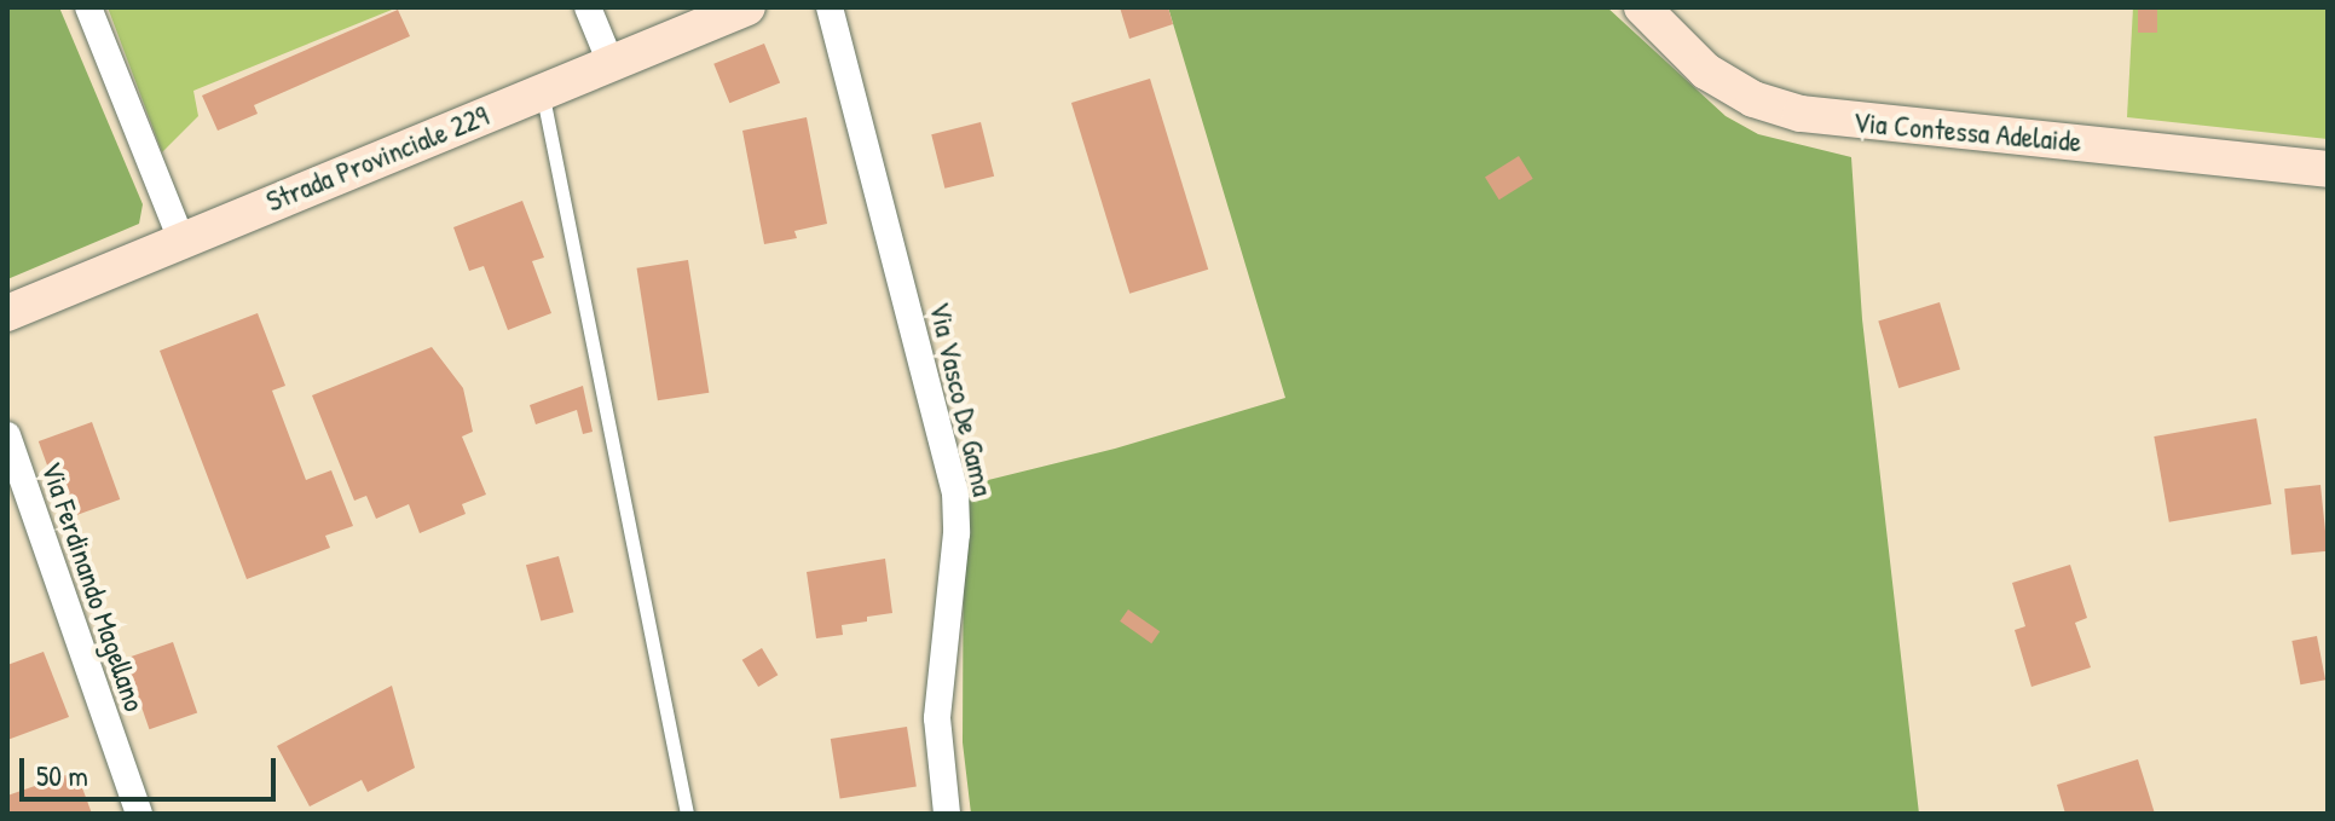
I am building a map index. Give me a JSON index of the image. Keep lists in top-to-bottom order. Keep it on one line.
{"streets":{"street":["Via Contessa Adelaide","Strada Provinciale 229","Via Vasco De Gama","Via Ferdinando Magellano"]},"scale_bar":"50 m"}
